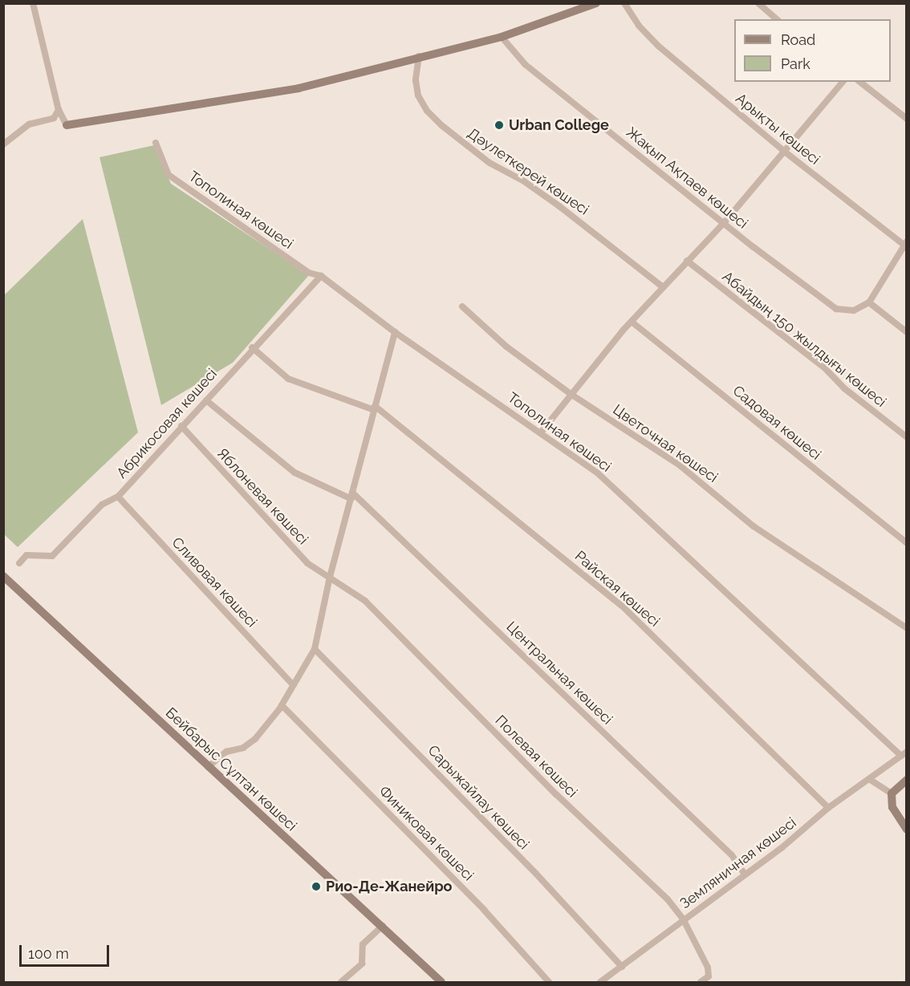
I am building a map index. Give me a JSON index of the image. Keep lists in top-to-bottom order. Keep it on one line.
{"streets":{"street":["Арықты көшесі","Дәулеткерей көшесі","Жақып Ақпаев көшесі","Тополиная көшесі","Абайдың 150 жылдығы көшесі","Садовая көшесі","Абрикосовая көшесі","Цветочная көшесі","Яблоневая көшесі","Сливовая көшесі","Райская көшесі","Центральная көшесі","Полевая көшесі","Бейбарыс Сұлтан көшесі","Сарыжайлау көшесі","Финиковая көшесі","Земляничная көшесі"]},"crossings":[["Тополиная көшесі","Абрикосовая көшесі"],["Тополиная көшесі","Земляничная көшесі"],["Абрикосовая көшесі","Яблоневая көшесі"],["Абрикосовая көшесі","Сливовая көшесі"],["Абрикосовая көшесі","Райская көшесі"],["Абрикосовая көшесі","Центральная көшесі"],["Яблоневая көшесі","Полевая көшесі"],["Райская көшесі","Земляничная көшесі"],["Центральная көшесі","Земляничная көшесі"],["Полевая көшесі","Земляничная көшесі"],["Сарыжайлау көшесі","Земляничная көшесі"]],"places":["Urban College","Рио-Де-Жанейро"],"legend":["Road","Park"],"scale_bar":"100 m"}
